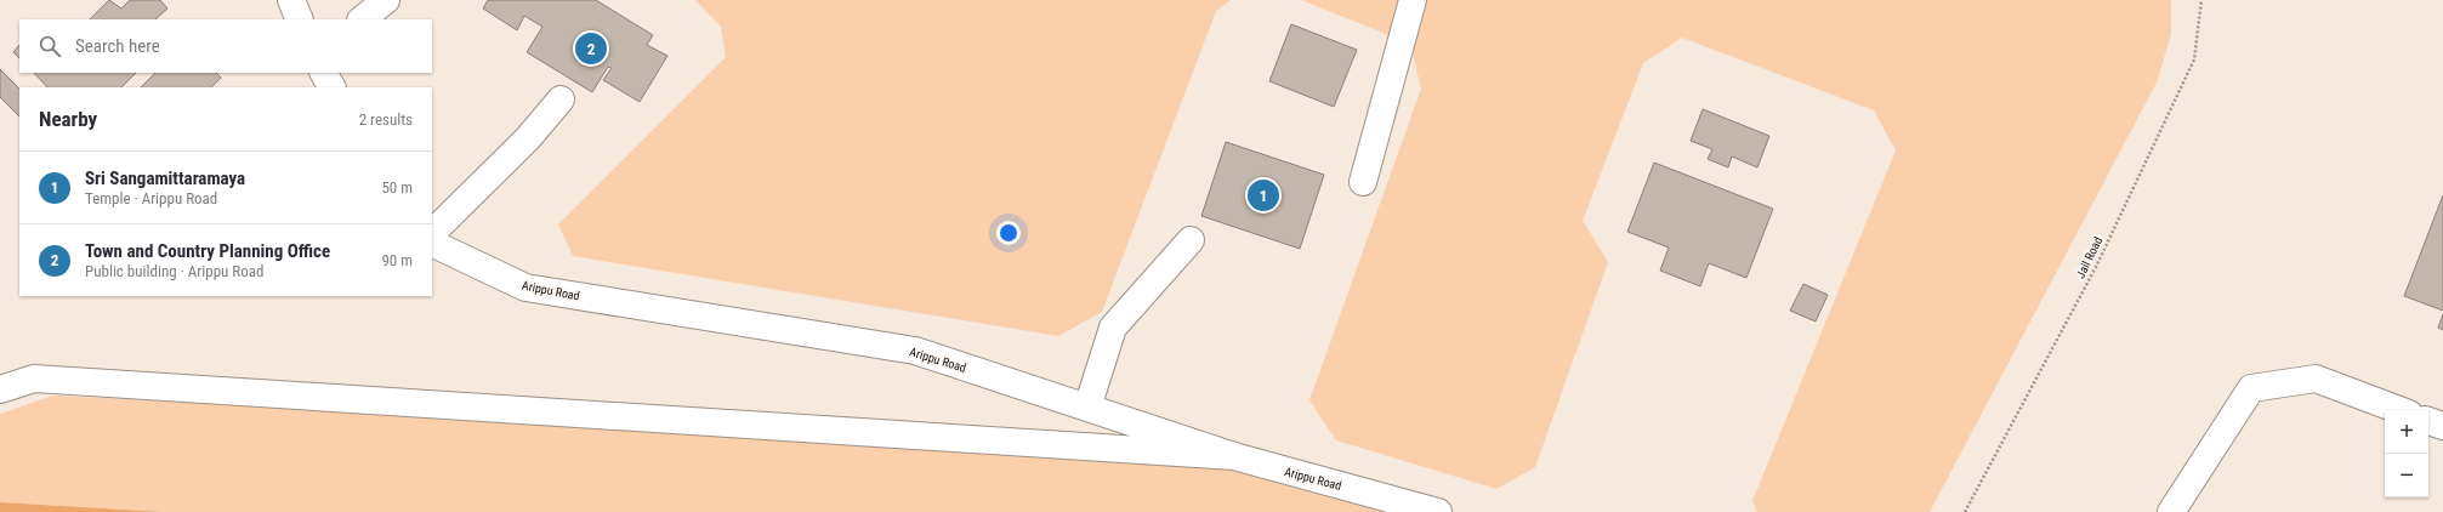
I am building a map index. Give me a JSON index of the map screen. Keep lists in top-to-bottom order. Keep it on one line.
{"streets":{"street":["Arippu Road"],"path":["Jail Road"]},"page":{"search":"Search here","pins":["2","1"],"heading":["Nearby","2 results"],"list":[{"mark":"1","name":"Sri Sangamittaramaya","note":"Temple · Arippu Road","value":"50 m"},{"mark":"2","name":"Town and Country Planning Office","note":"Public building · Arippu Road","value":"90 m"}],"map_buttons":["+","−"]}}
